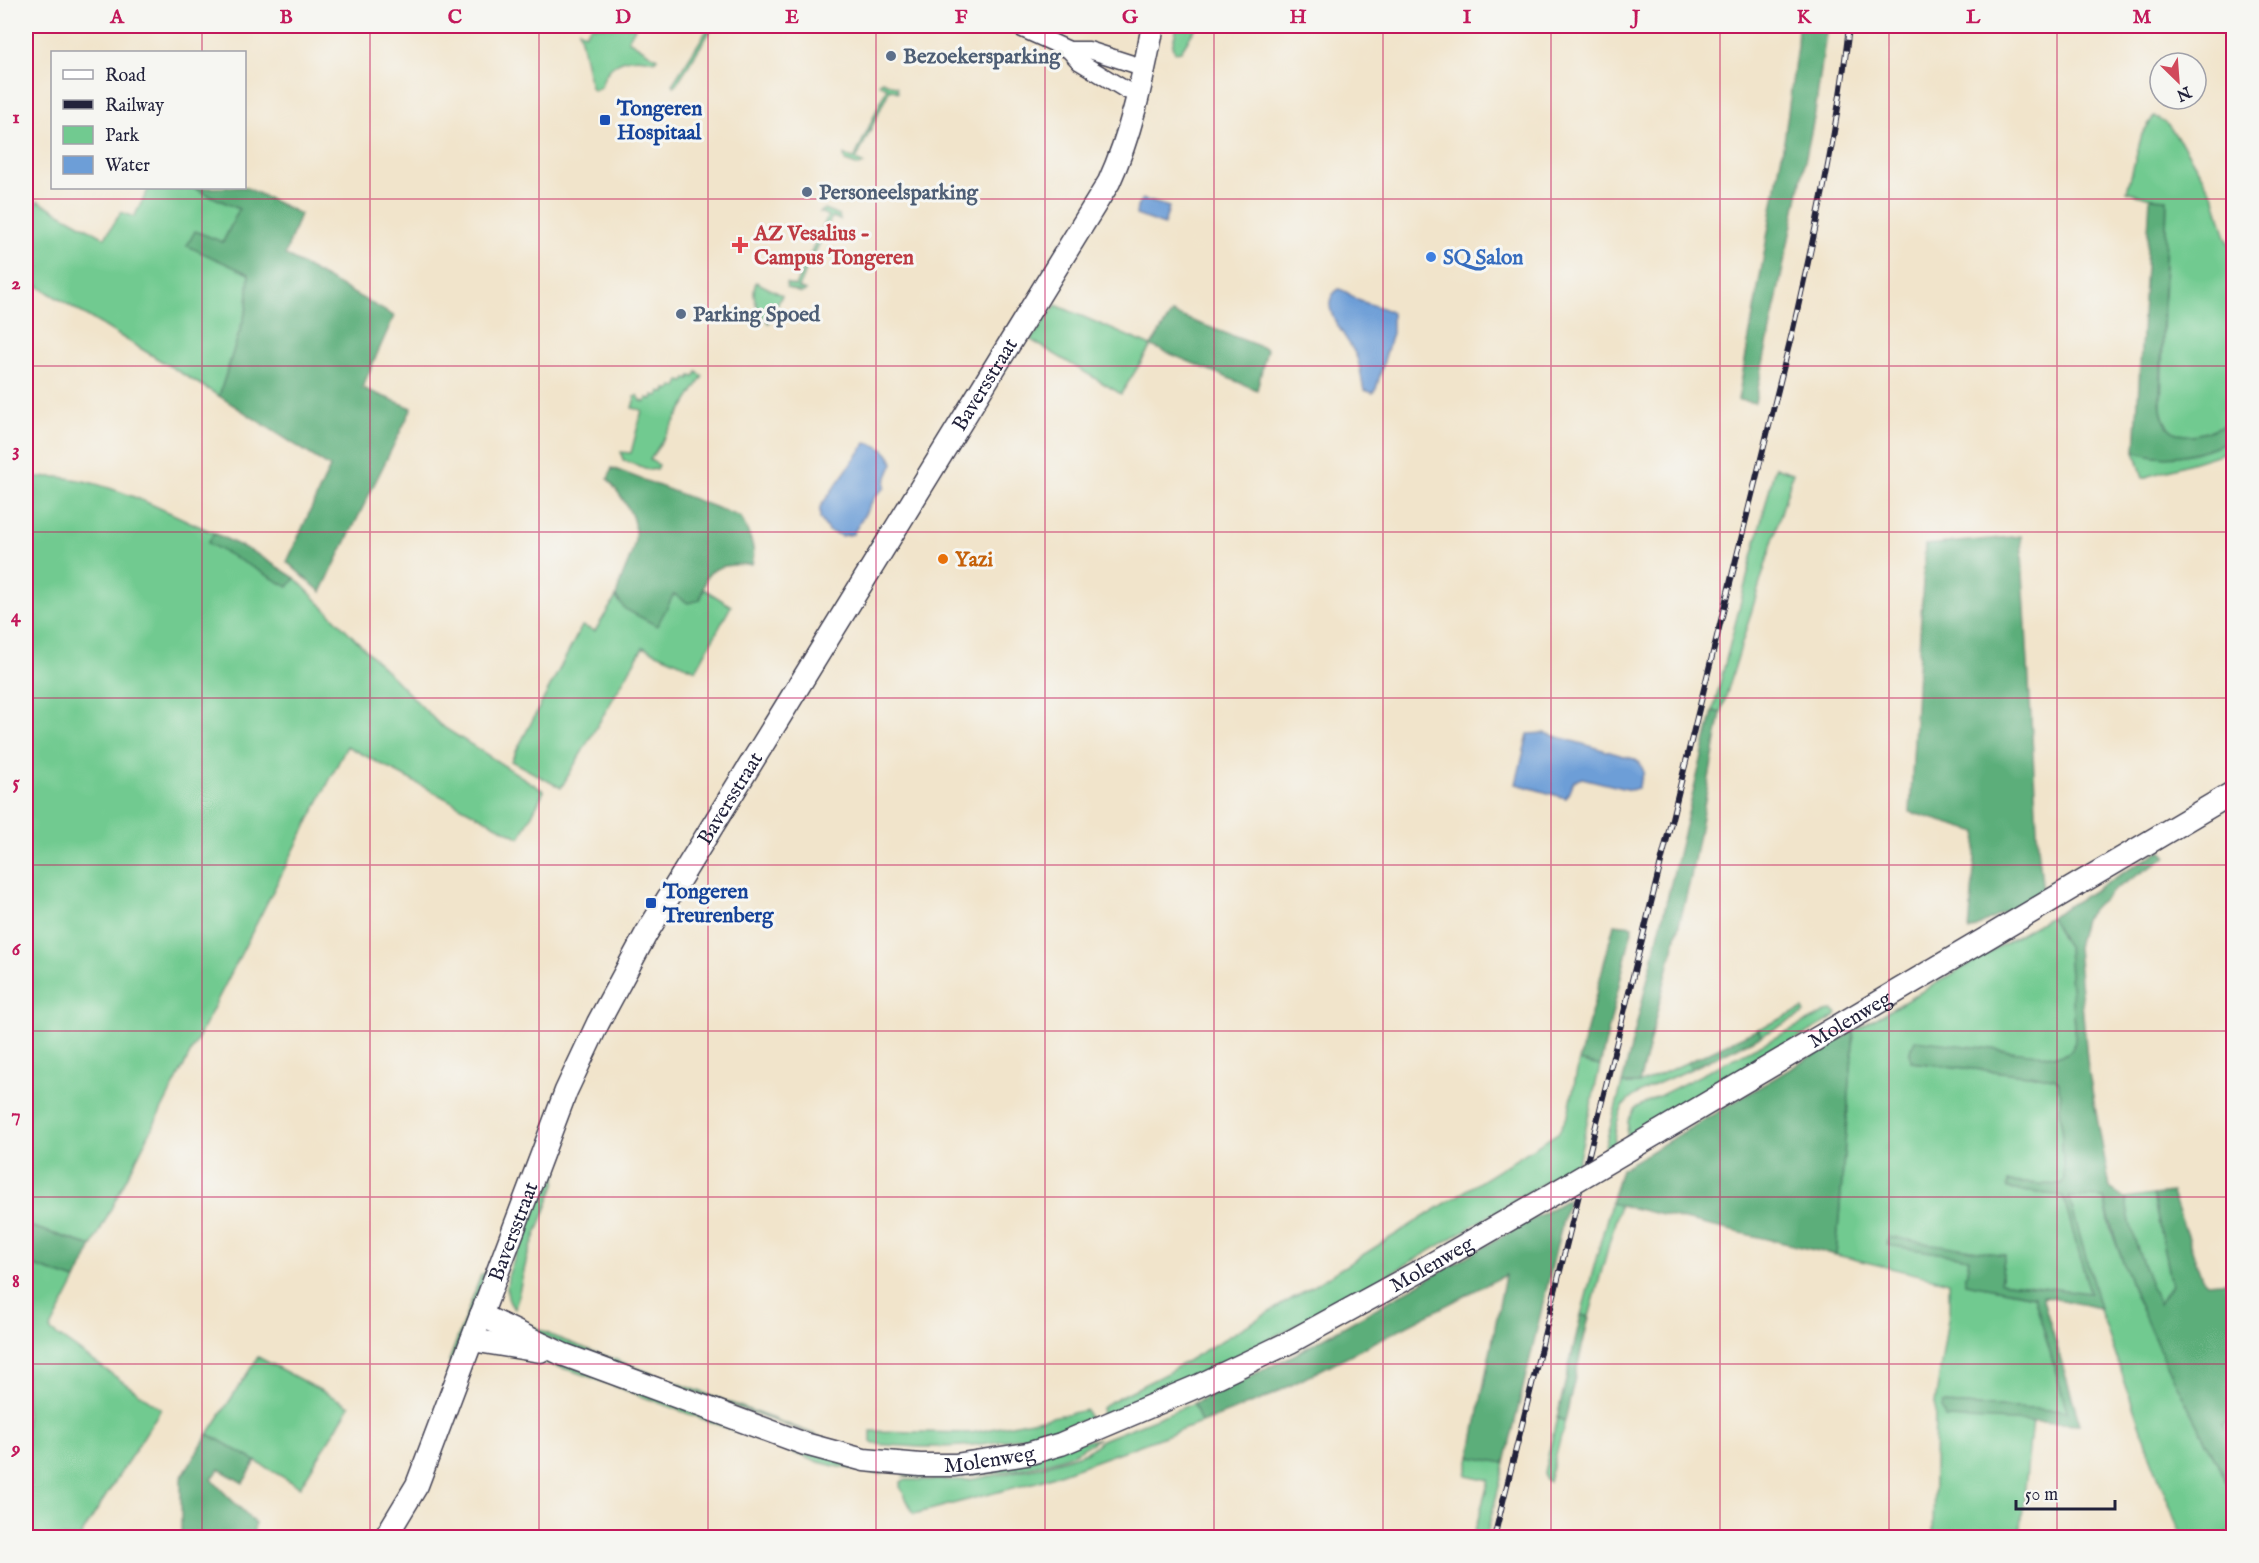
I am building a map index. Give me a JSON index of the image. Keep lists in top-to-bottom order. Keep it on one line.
{"streets":{"main road":["Baversstraat","Molenweg"]},"crossings":[["Baversstraat","Molenweg"]],"places":{"other":["Bezoekersparking","Personeelsparking","SQ Salon","Parking Spoed","Yazi"],"transit":["Tongeren Hospitaal","Tongeren Treurenberg"],"health":["AZ Vesalius - Campus Tongeren"]},"legend":["Road","Railway","Park","Water"],"scale_bar":"50 m","north":"bottom right","grid":{"columns":["A","B","C","D","E","F","G","H","I","J","K","L","M"],"rows":["1","2","3","4","5","6","7","8","9"]}}
